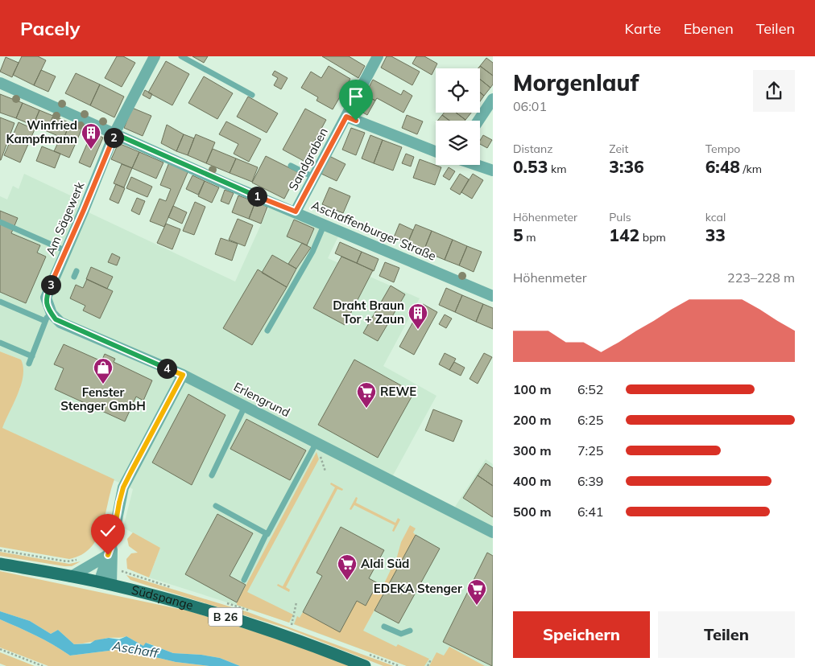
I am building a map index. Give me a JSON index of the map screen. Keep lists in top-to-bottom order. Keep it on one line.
{"streets":{"main road":["Südspange","B 26"],"street":["Sandgraben","Am Sägewerk","Aschaffenburger Straße","Erlengrund"]},"crossings":[["Sandgraben","Aschaffenburger Straße"],["Am Sägewerk","Aschaffenburger Straße"]],"water":["Aschaff"],"places":{"building":["Winfried Kampfmann","Draht Braun Tor + Zaun"],"shop":["Fenster Stenger GmbH"],"supermarket":["REWE","Aldi Süd","EDEKA Stenger"]},"page":{"header":"Pacely","nav":["Karte","Ebenen","Teilen"],"heading":["Morgenlauf","06:01"],"stats":[["Distanz","0.53 km"],["Zeit","3:36"],["Tempo","6:48 /km"],["Höhenmeter","5 m"],["Puls","142 bpm"],["kcal","33"]],"pins":["2","1","3","4"],"chart":["Höhenmeter","223–228 m"],"list":[{"name":"100 m","note":"6:52"},{"name":"200 m","note":"6:25"},{"name":"300 m","note":"7:25"},{"name":"400 m","note":"6:39"},{"name":"500 m","note":"6:41"}],"buttons":["Speichern","Teilen"]}}
